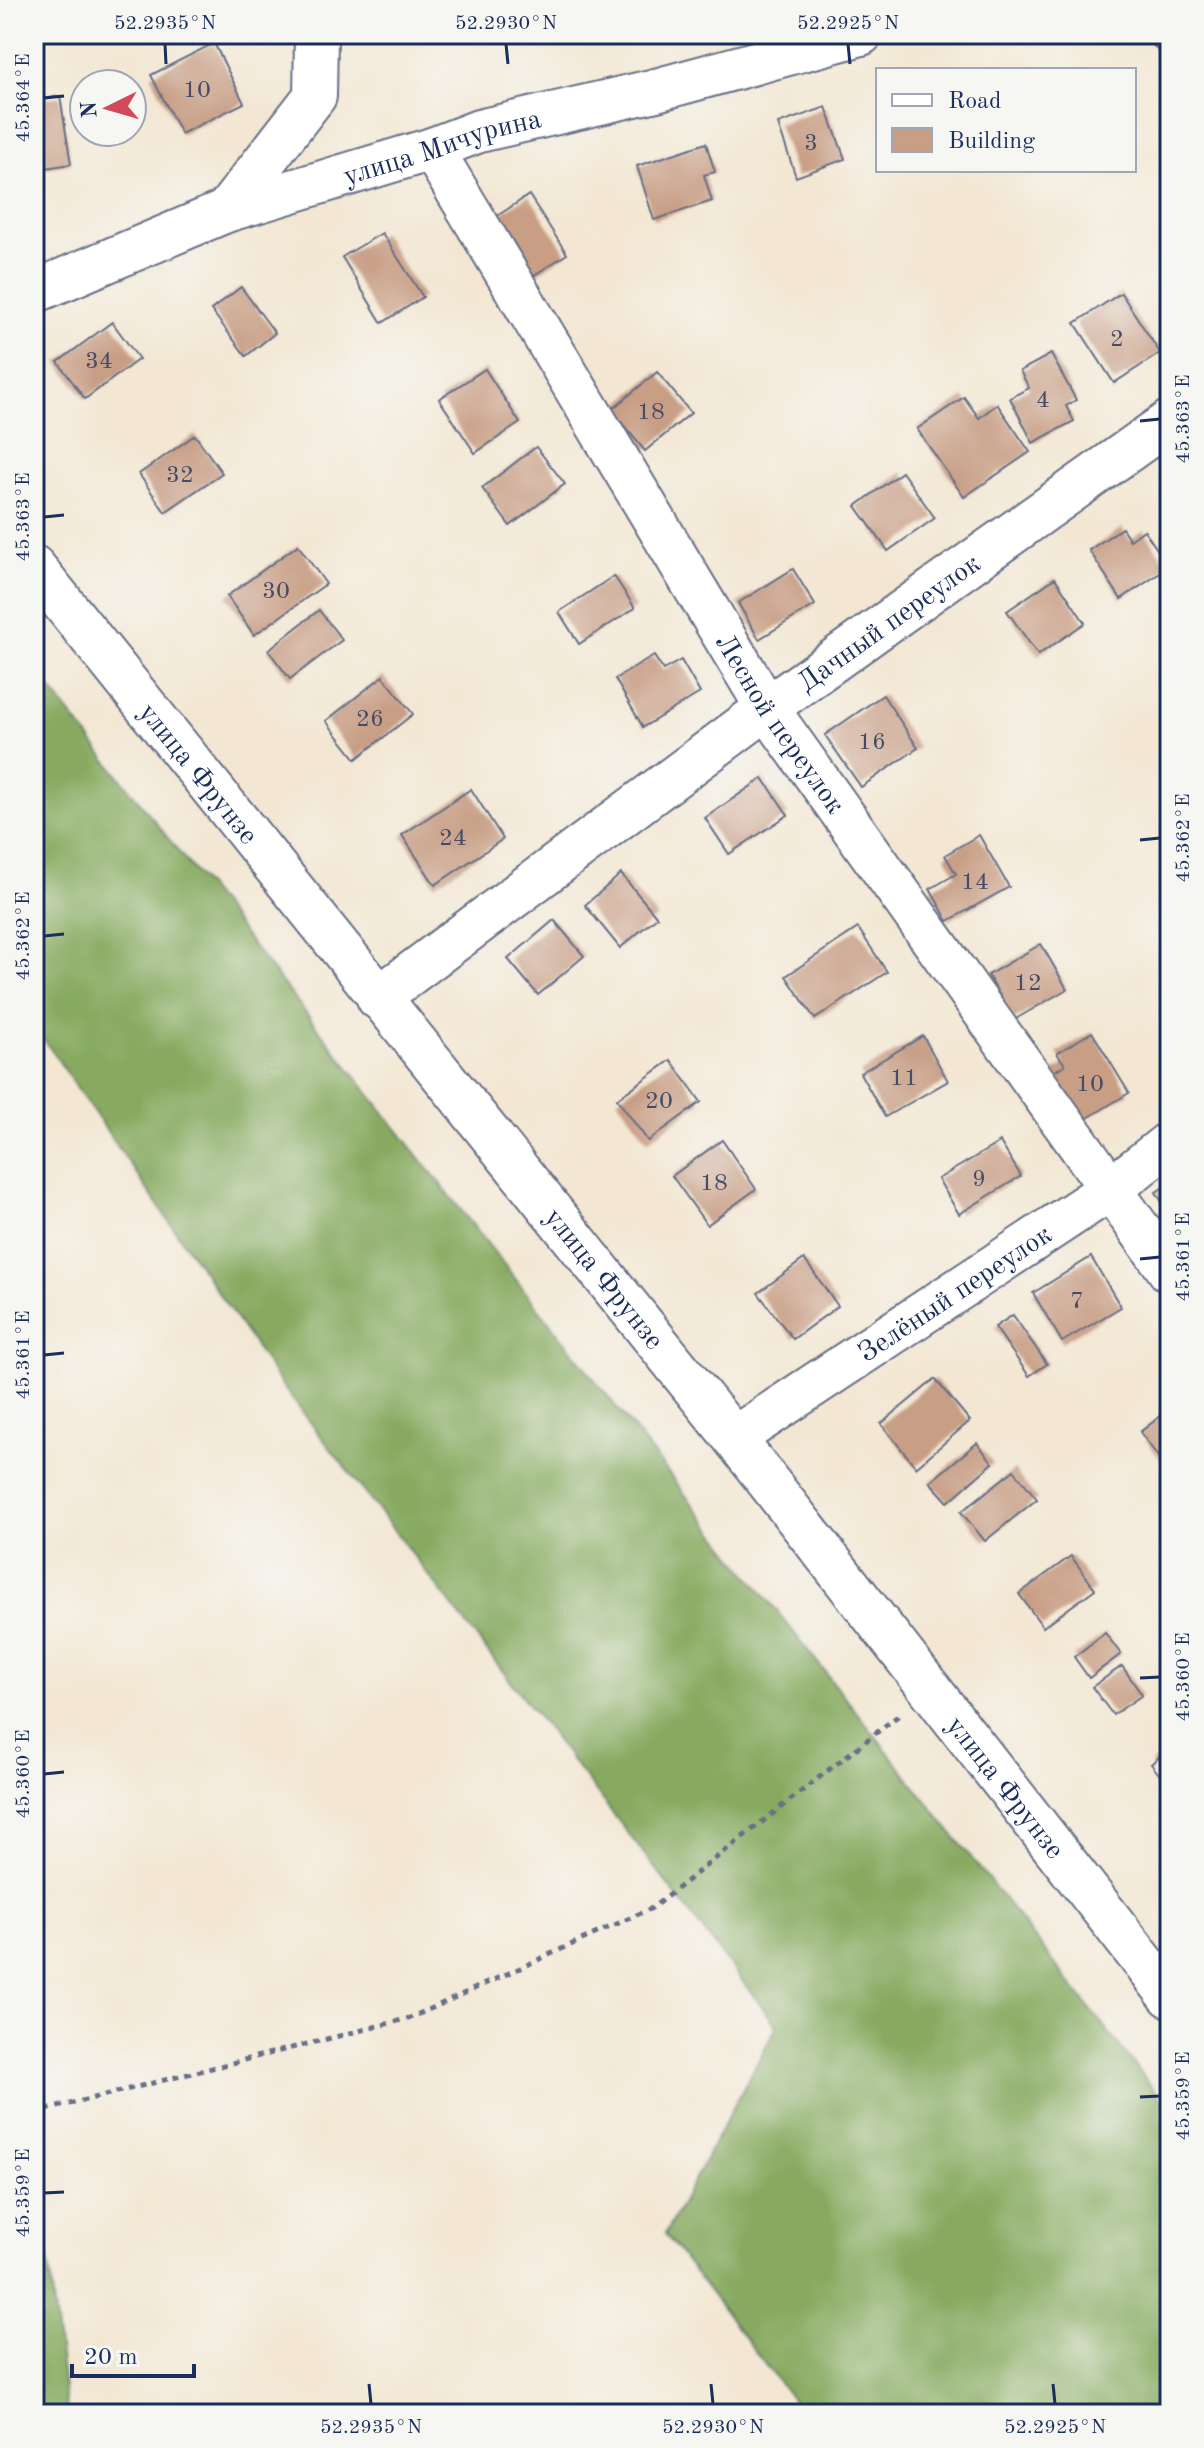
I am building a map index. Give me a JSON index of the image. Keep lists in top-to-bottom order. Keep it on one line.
{"streets":{"street":["улица Мичурина","Дачный переулок","Лесной переулок","улица Фрунзе","Зелёный переулок"]},"crossings":[["улица Мичурина","Лесной переулок"],["Дачный переулок","Лесной переулок"],["Дачный переулок","улица Фрунзе"],["Лесной переулок","Зелёный переулок"],["улица Фрунзе","Зелёный переулок"]],"house_numbers":["10","3","2","34","4","18","32","30","26","16","24","14","12","11","10","20","9","18","7"],"legend":["Road","Building"],"scale_bar":"20 m","north":"left","coordinates":["52.2935°N","52.2930°N","52.2925°N","45.364°E","45.363°E","45.362°E","45.361°E","45.360°E","45.359°E"]}
